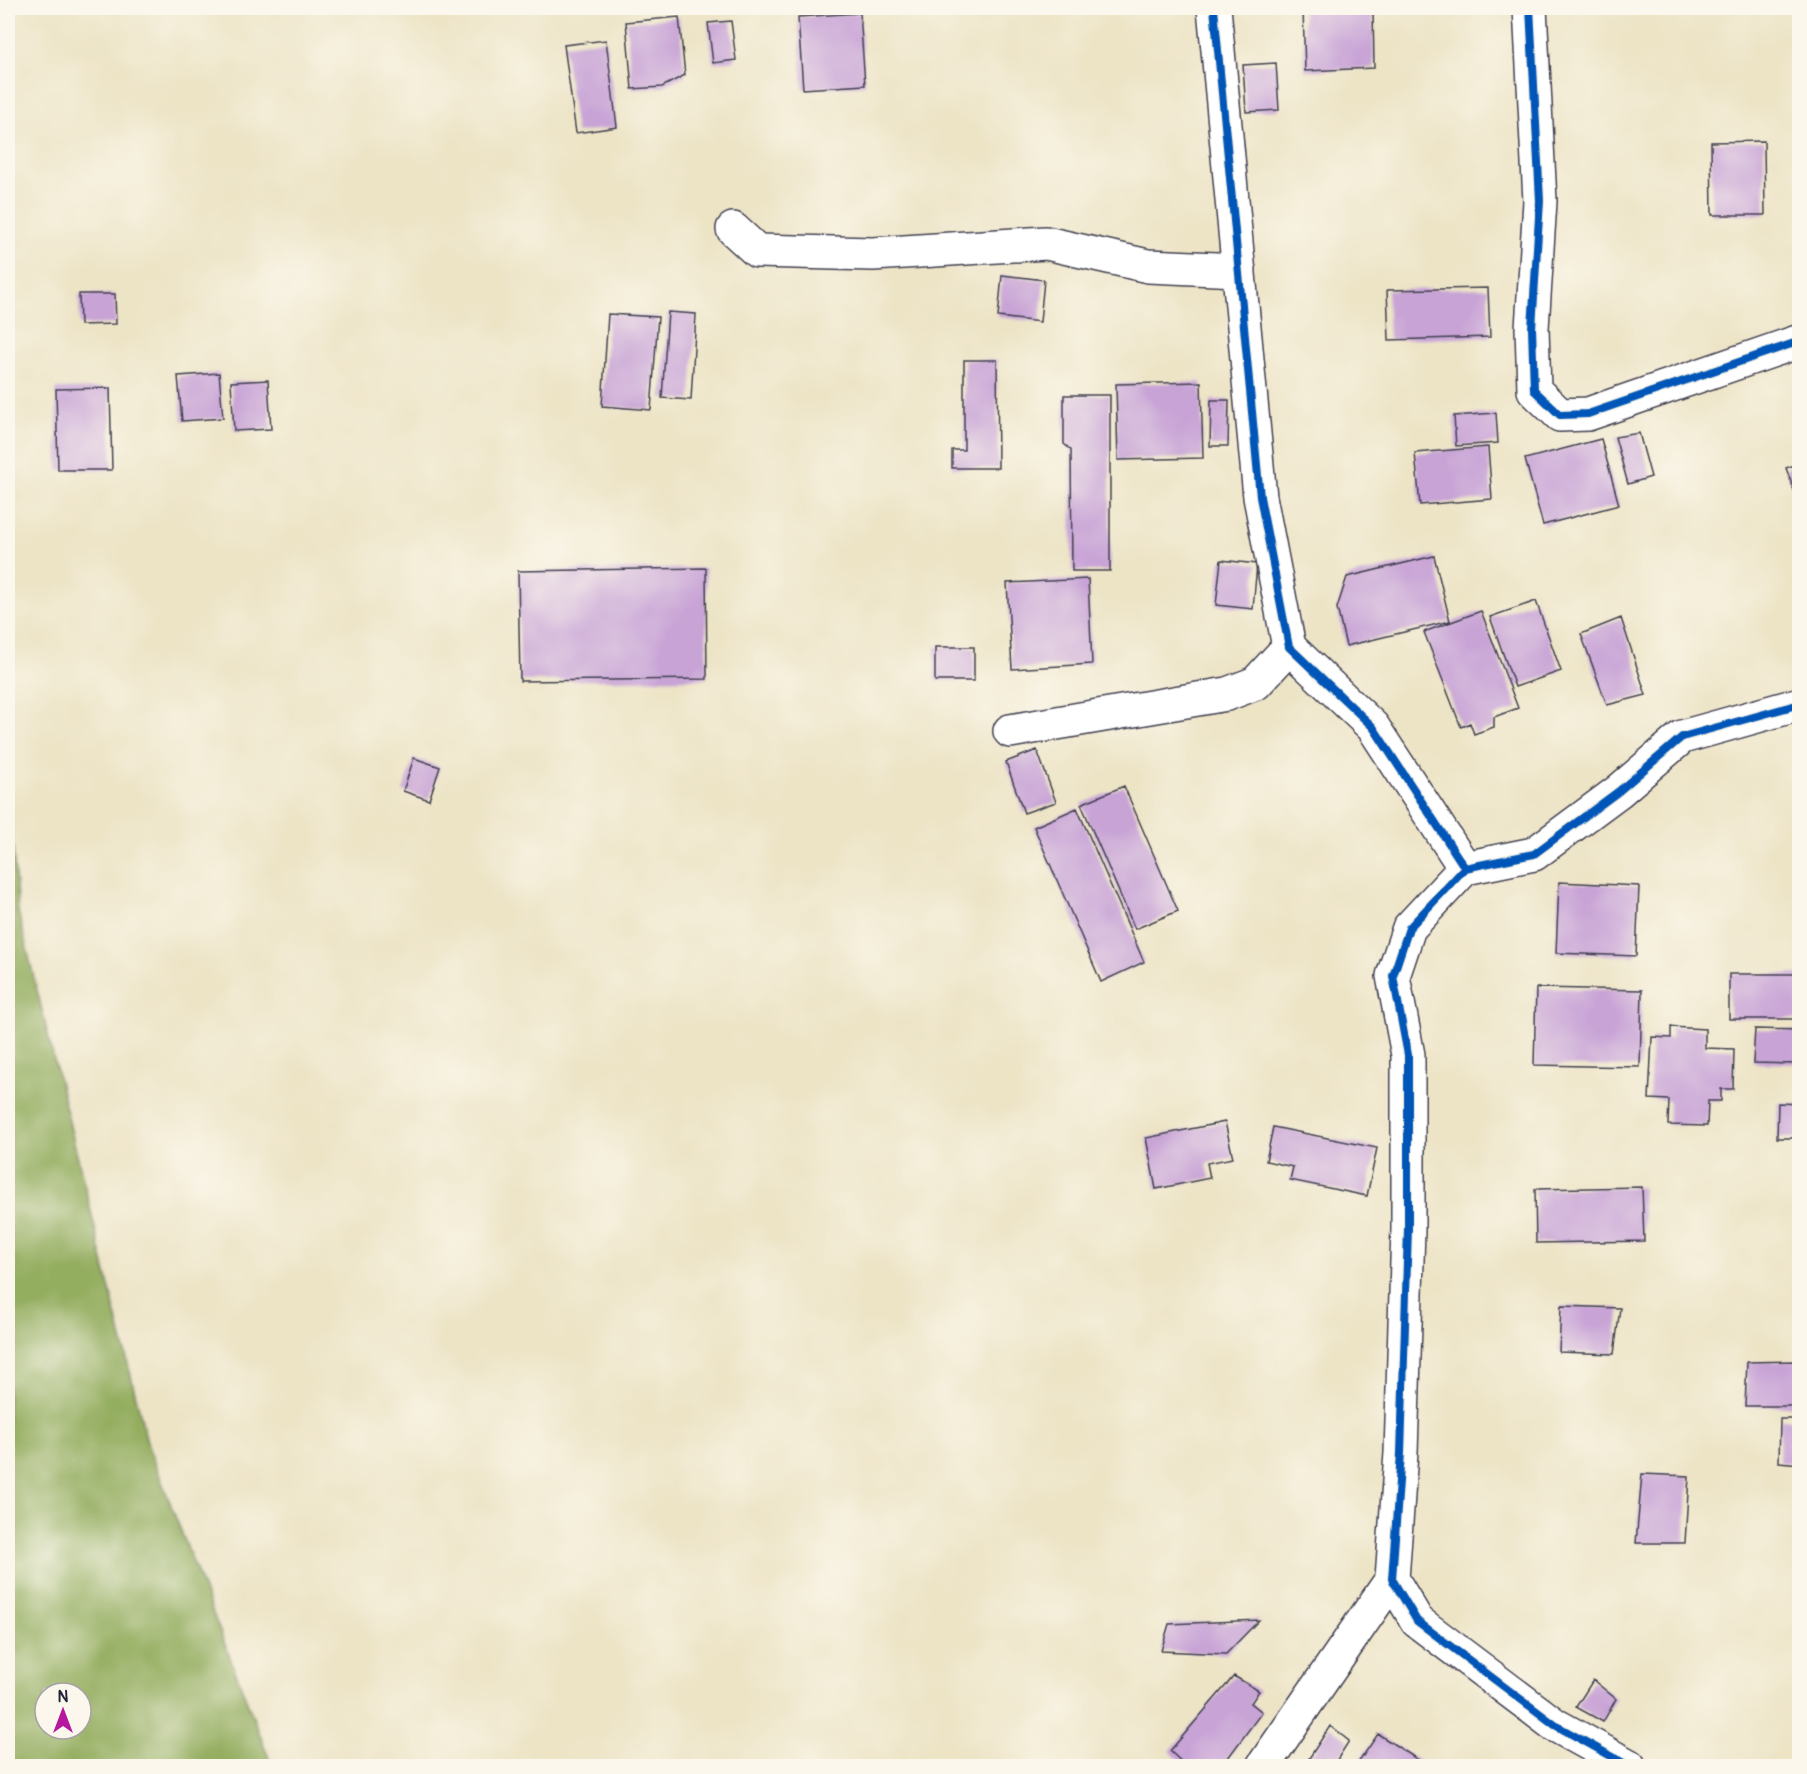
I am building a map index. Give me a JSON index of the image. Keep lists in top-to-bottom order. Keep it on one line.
{"north":"top"}
